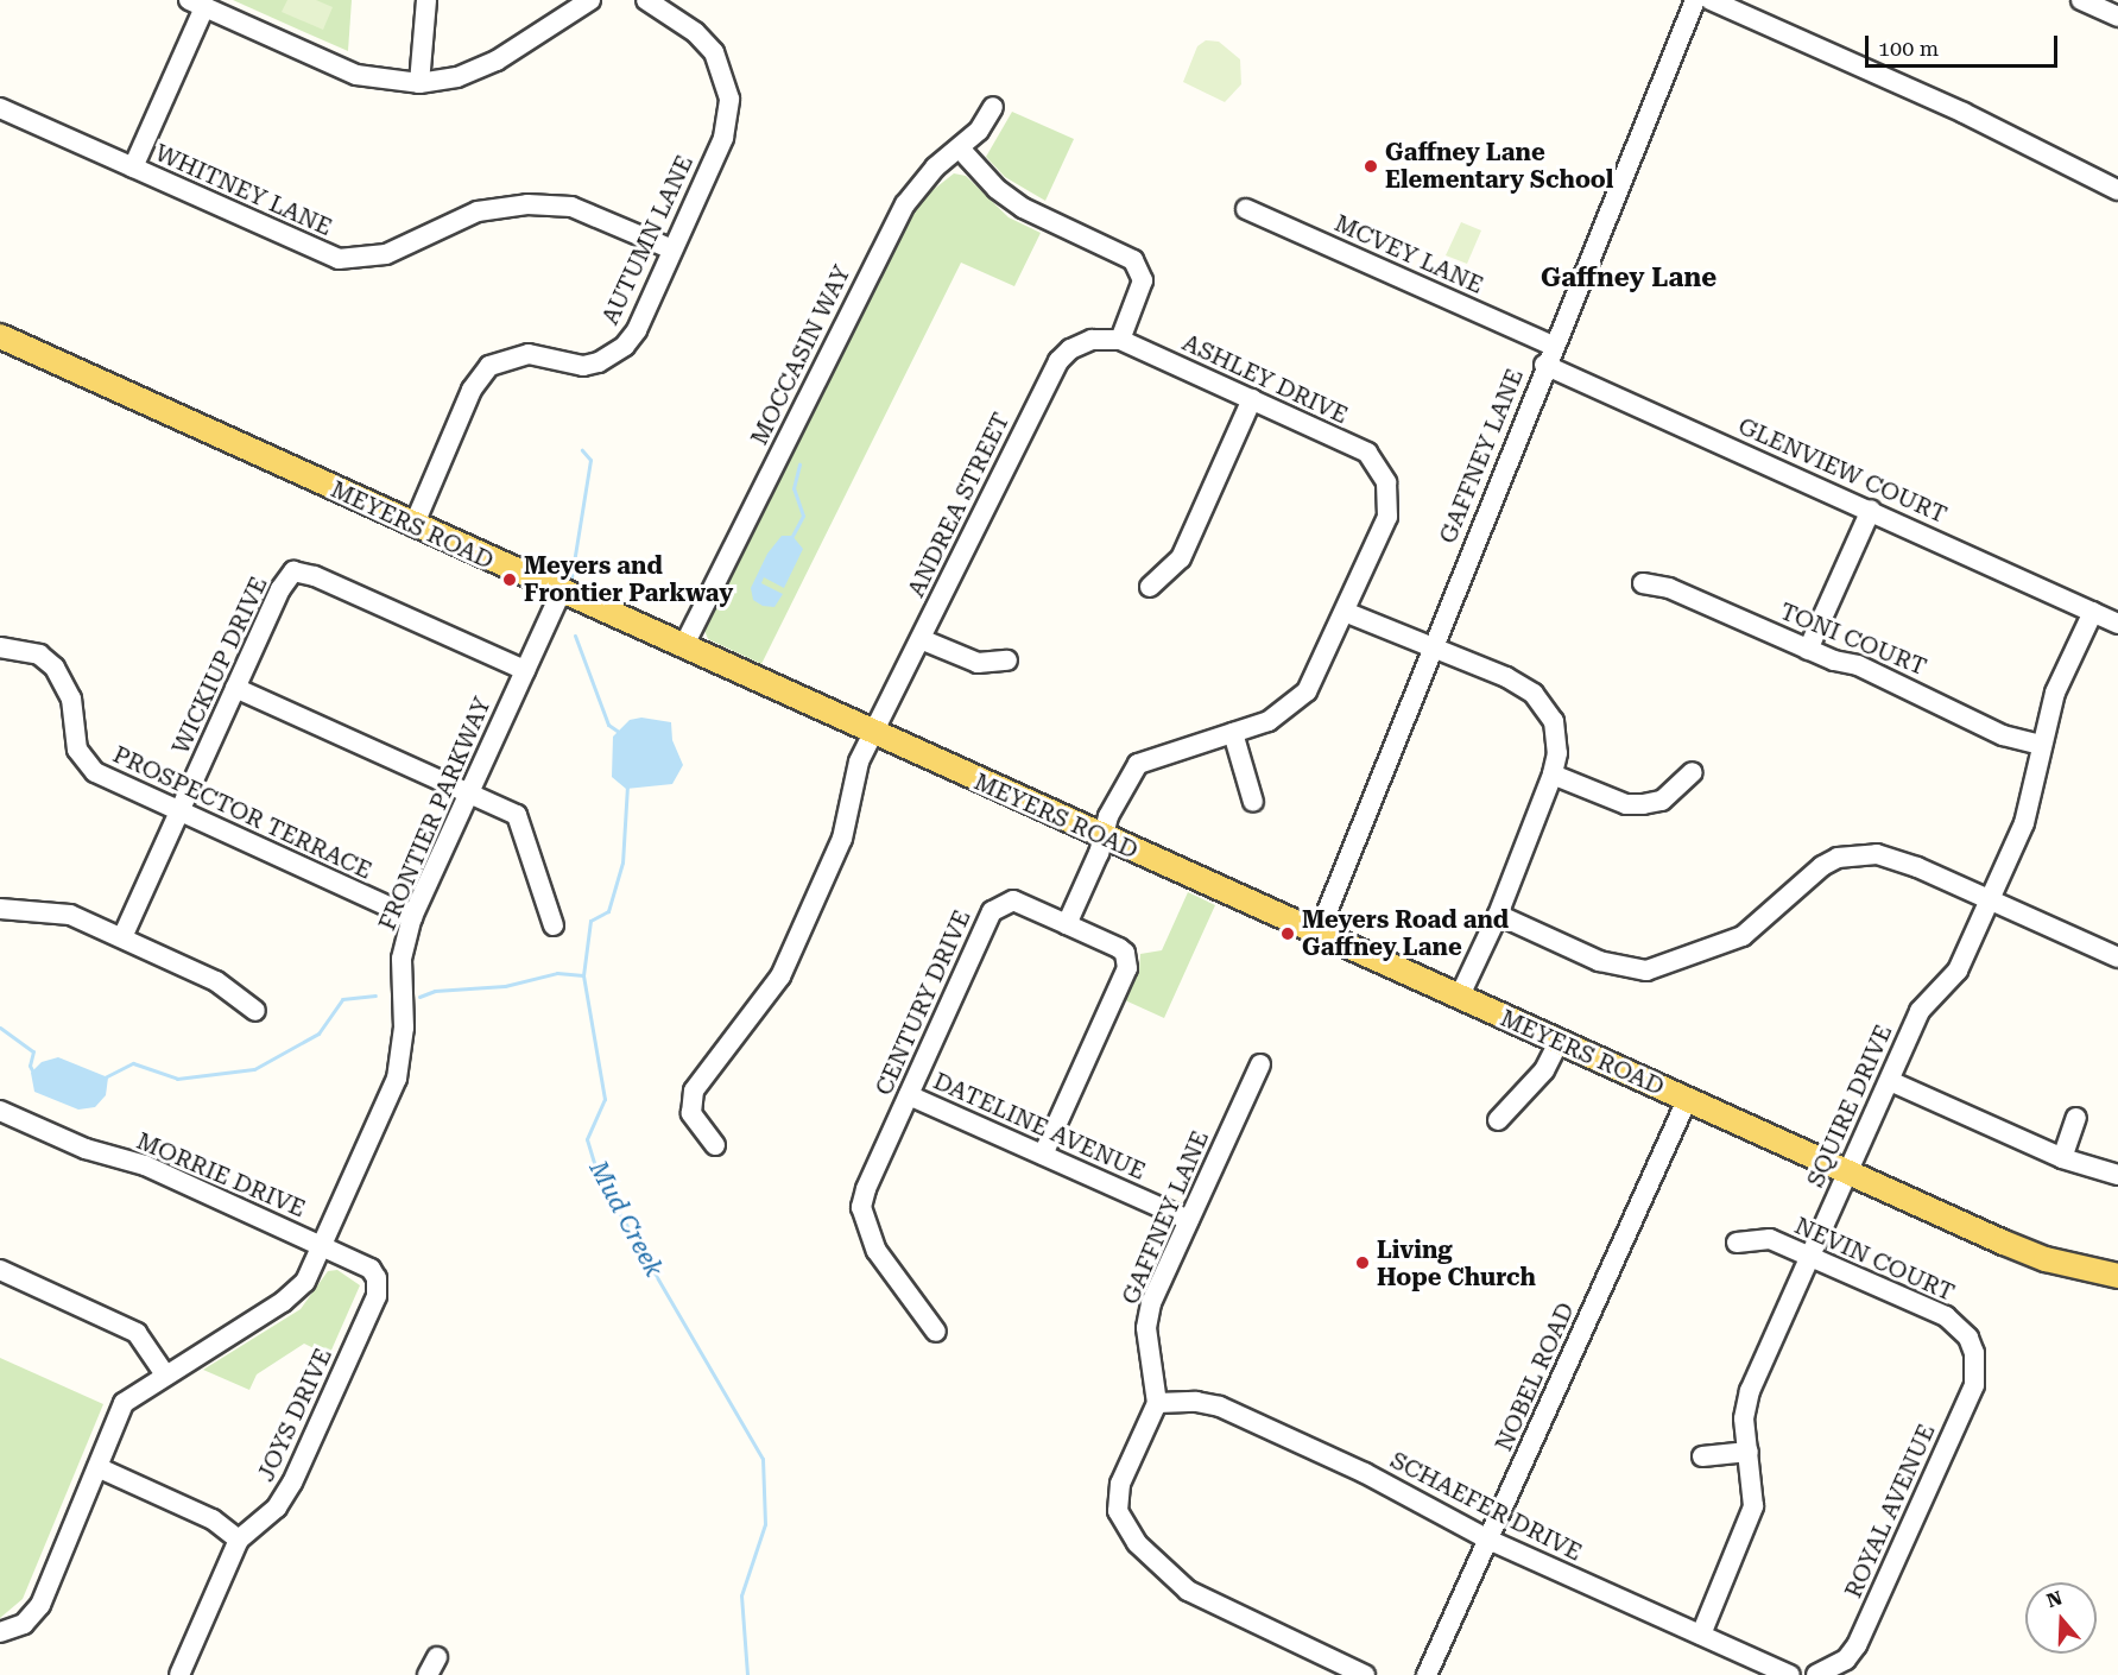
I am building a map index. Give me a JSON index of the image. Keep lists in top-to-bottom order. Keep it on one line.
{"streets":{"main road":["MEYERS ROAD"],"street":["WHITNEY LANE","AUTUMN LANE","MCVEY LANE","MOCCASIN WAY","ASHLEY DRIVE","GAFFNEY LANE","GLENVIEW COURT","ANDREA STREET","TONI COURT","WICKIUP DRIVE","PROSPECTOR TERRACE","FRONTIER PARKWAY","CENTURY DRIVE","SQUIRE DRIVE","DATELINE AVENUE","MORRIE DRIVE","NEVIN COURT","NOBEL ROAD","JOYS DRIVE","SCHAEFER DRIVE","ROYAL AVENUE"]},"crossings":[["WHITNEY LANE","AUTUMN LANE"],["AUTUMN LANE","MEYERS ROAD"],["MCVEY LANE","GAFFNEY LANE"],["MOCCASIN WAY","MEYERS ROAD"],["ASHLEY DRIVE","ANDREA STREET"],["GAFFNEY LANE","GLENVIEW COURT"],["GAFFNEY LANE","MEYERS ROAD"],["GAFFNEY LANE","DATELINE AVENUE"],["GAFFNEY LANE","SCHAEFER DRIVE"],["GLENVIEW COURT","SQUIRE DRIVE"],["ANDREA STREET","MEYERS ROAD"],["MEYERS ROAD","FRONTIER PARKWAY"],["MEYERS ROAD","SQUIRE DRIVE"],["MEYERS ROAD","NOBEL ROAD"],["TONI COURT","SQUIRE DRIVE"],["WICKIUP DRIVE","PROSPECTOR TERRACE"],["WICKIUP DRIVE","FRONTIER PARKWAY"],["PROSPECTOR TERRACE","FRONTIER PARKWAY"],["FRONTIER PARKWAY","MORRIE DRIVE"],["CENTURY DRIVE","DATELINE AVENUE"],["SQUIRE DRIVE","NEVIN COURT"],["SQUIRE DRIVE","SCHAEFER DRIVE"],["MORRIE DRIVE","JOYS DRIVE"],["NEVIN COURT","ROYAL AVENUE"],["NOBEL ROAD","SCHAEFER DRIVE"]],"districts":["Gaffney Lane"],"water":["Mud Creek"],"places":["Gaffney Lane Elementary School","Meyers and Frontier Parkway","Meyers Road and Gaffney Lane","Living Hope Church"],"scale_bar":"100 m","north":"top"}
